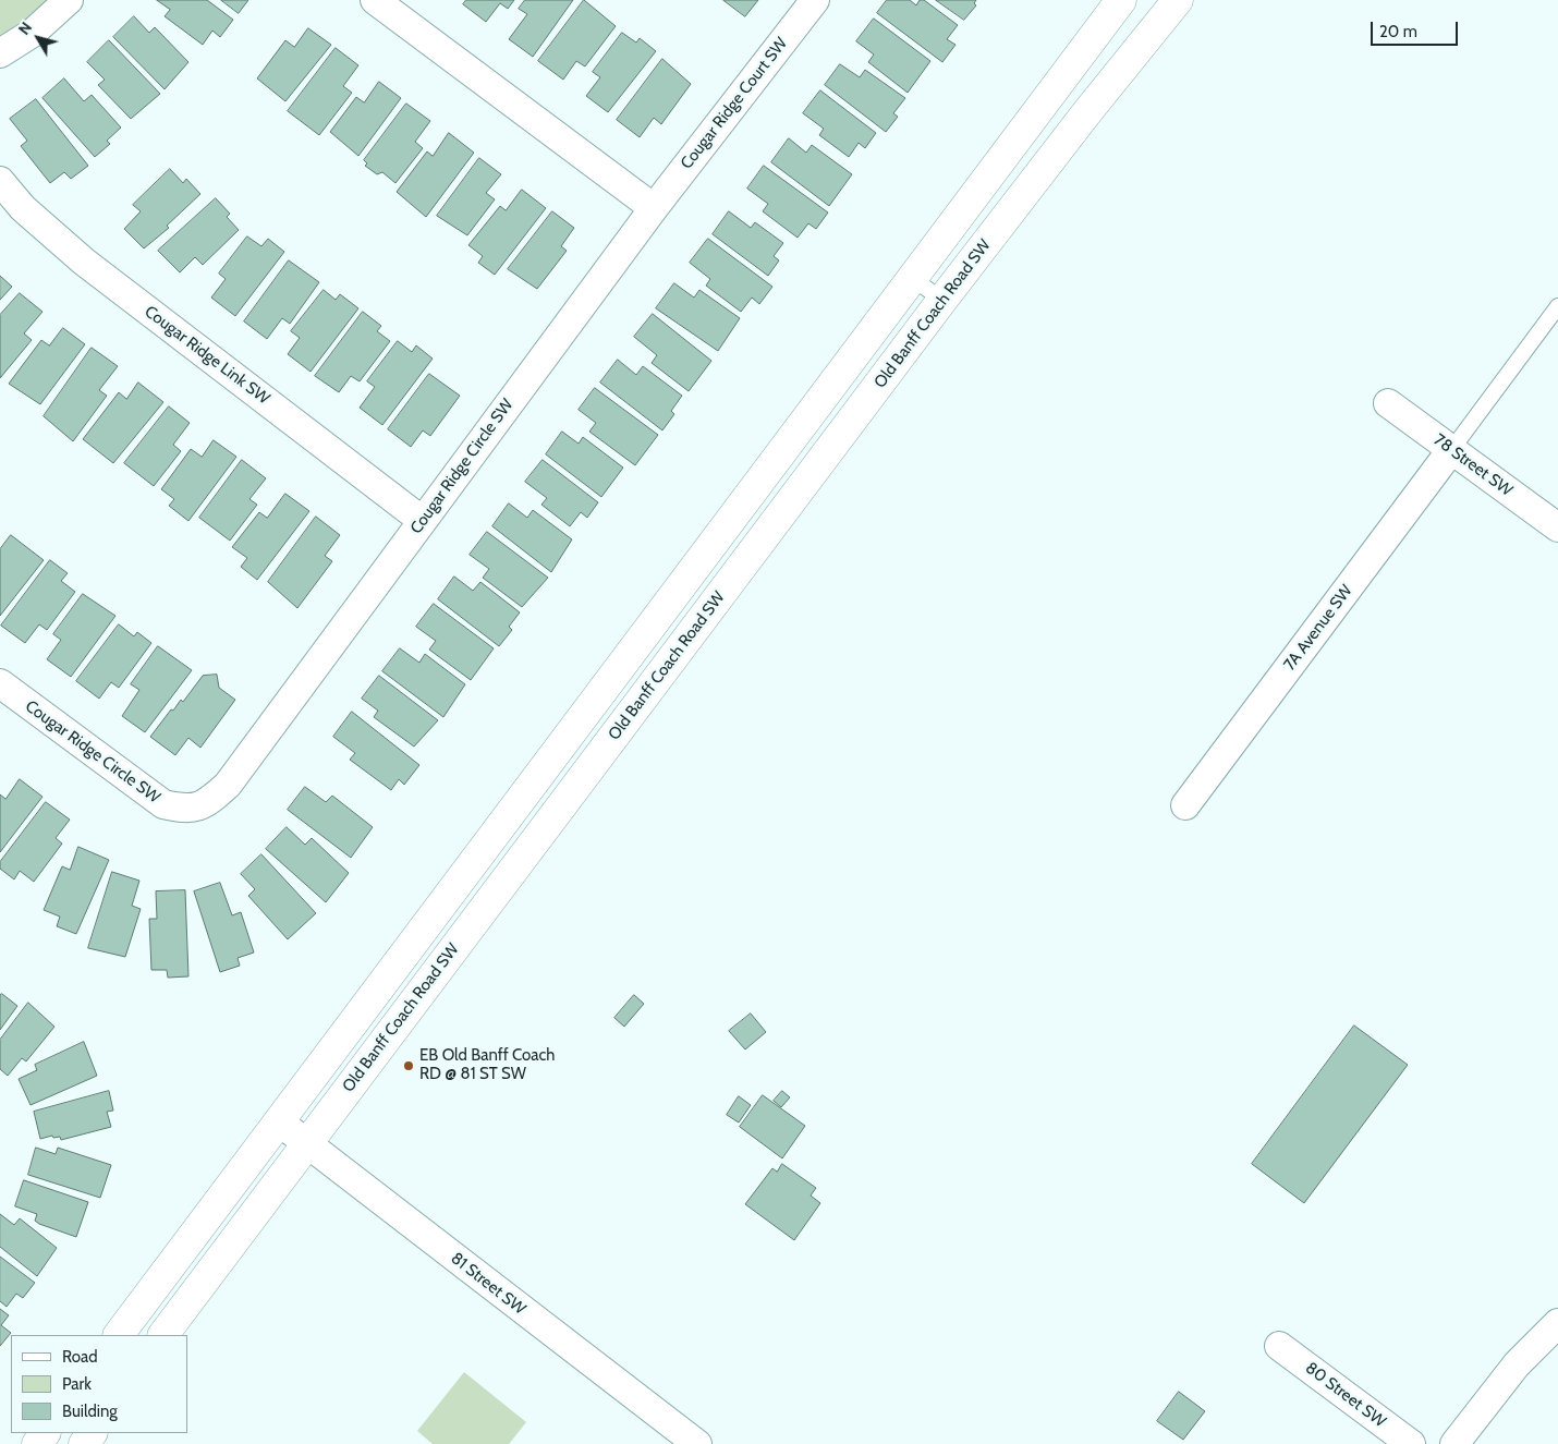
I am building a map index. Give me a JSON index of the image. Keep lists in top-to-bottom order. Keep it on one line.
{"streets":{"main road":["Old Banff Coach Road SW"],"street":["Cougar Ridge Court SW","Cougar Ridge Link SW","78 Street SW","Cougar Ridge Circle SW","7A Avenue SW","81 Street SW","80 Street SW"]},"crossings":[["Cougar Ridge Court SW","Cougar Ridge Circle SW"],["Old Banff Coach Road SW","81 Street SW"],["Cougar Ridge Link SW","Cougar Ridge Circle SW"],["78 Street SW","7A Avenue SW"]],"places":["EB Old Banff Coach RD @ 81 ST SW"],"legend":["Road","Park","Building"],"scale_bar":"20 m","north":"top left"}
